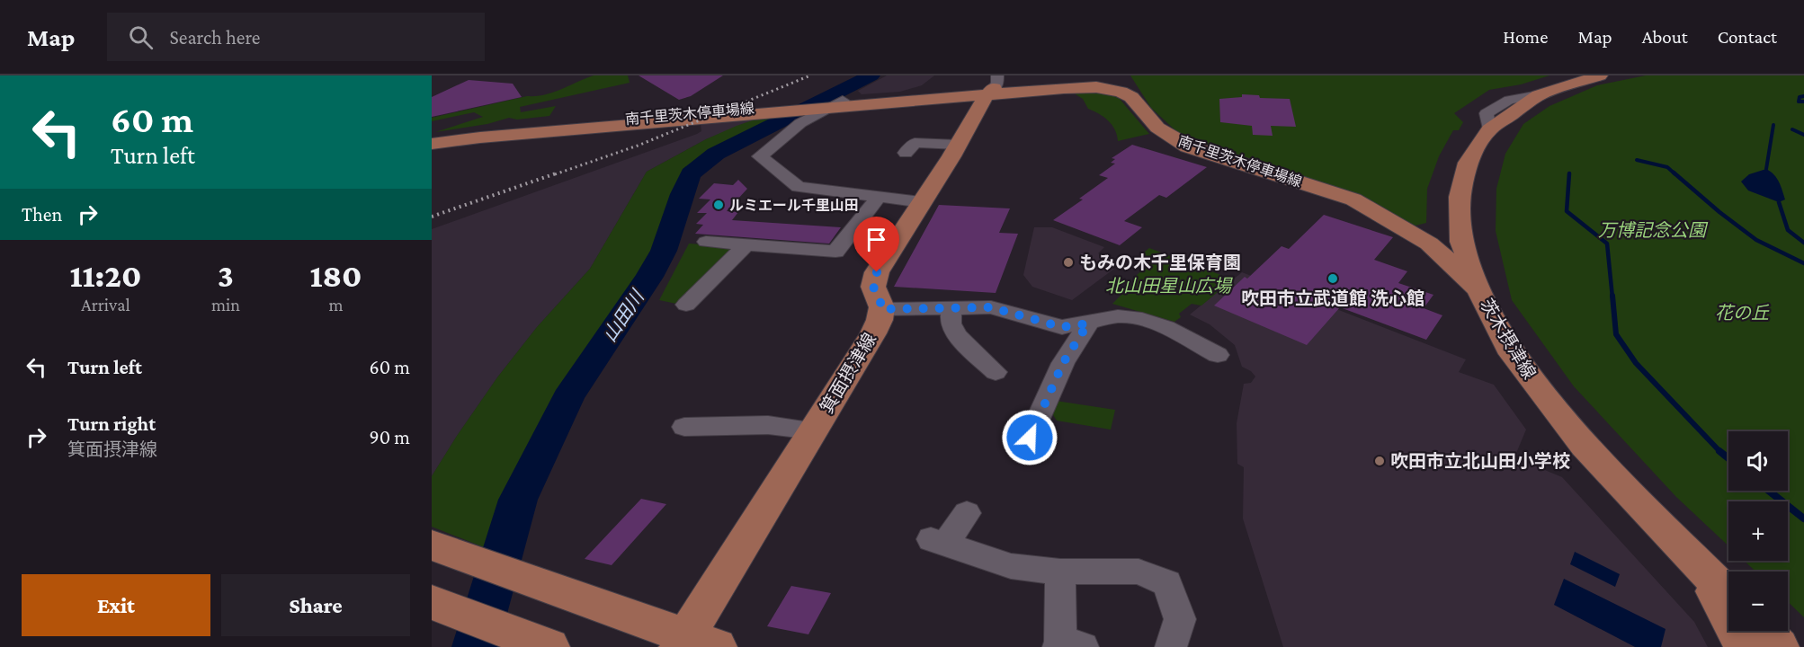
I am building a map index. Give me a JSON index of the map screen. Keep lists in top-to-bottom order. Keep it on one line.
{"streets":{"main road":["南千里茨木停車場線","茨木摂津線","箕面摂津線"]},"crossings":[["南千里茨木停車場線","茨木摂津線"]],"water":["山田川"],"parks":["万博記念公園","北山田星山広場","花の丘"],"places":["ルミエール千里山田","もみの木千里保育園","吹田市立武道館 洗心館","吹田市立北山田小学校"],"page":{"header":"Map","search":"Search here","nav":["Home","Map","About","Contact"],"turn":["60 m","Turn left"],"then":"Then","eta":["11:20","Arrival","3","min","180","m"],"list":[{"name":"Turn left","value":"60 m"},{"name":"Turn right","note":"箕面摂津線","value":"90 m"}],"map_buttons":["+","−"],"buttons":["Exit","Share"]}}
